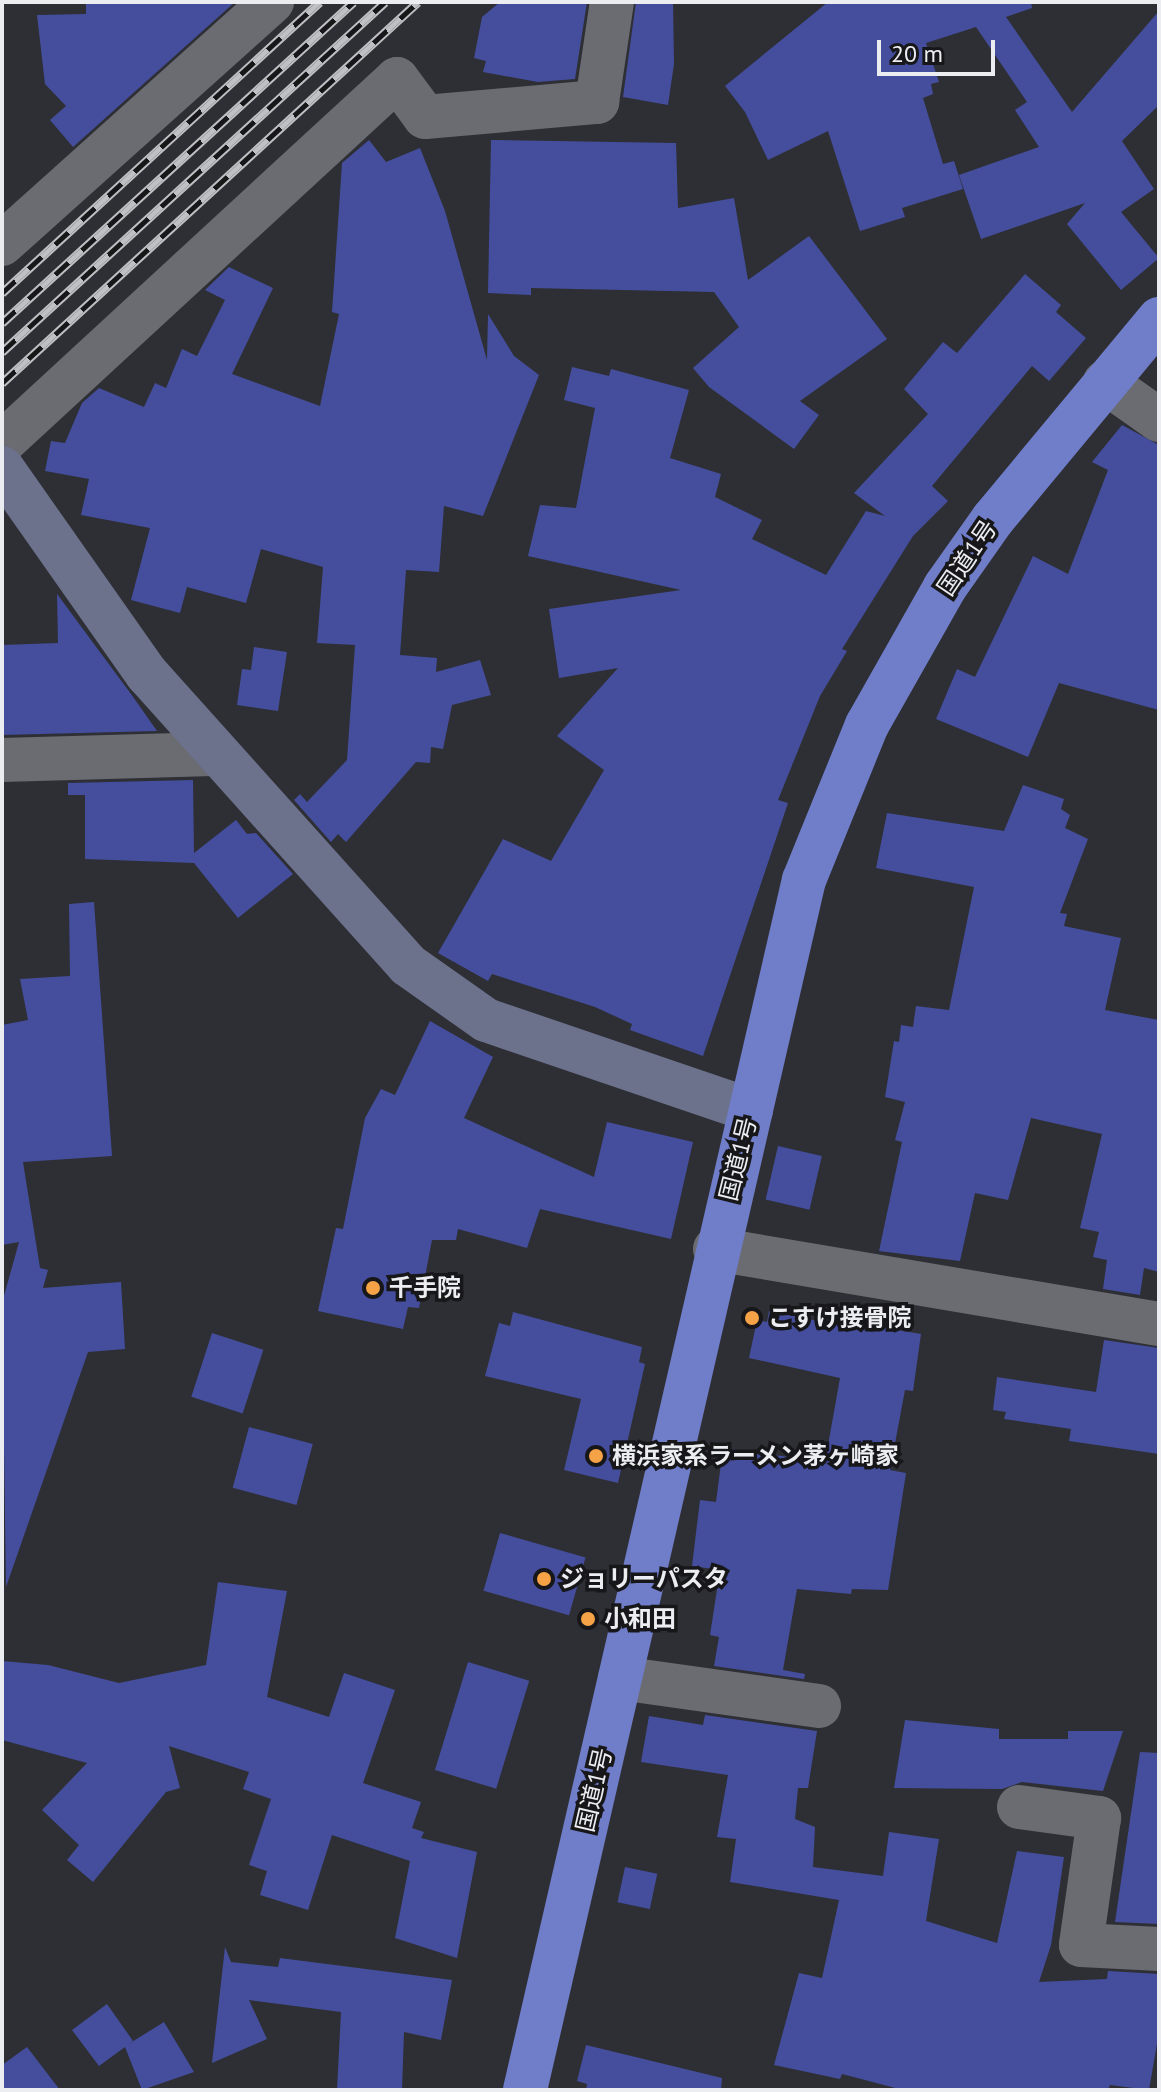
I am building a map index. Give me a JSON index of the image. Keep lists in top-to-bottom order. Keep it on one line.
{"streets":{"highway":["国道1号"]},"places":["千手院","こすけ接骨院","横浜家系ラーメン茅ヶ崎家","ジョリーパスタ","小和田"],"scale_bar":"20 m"}
